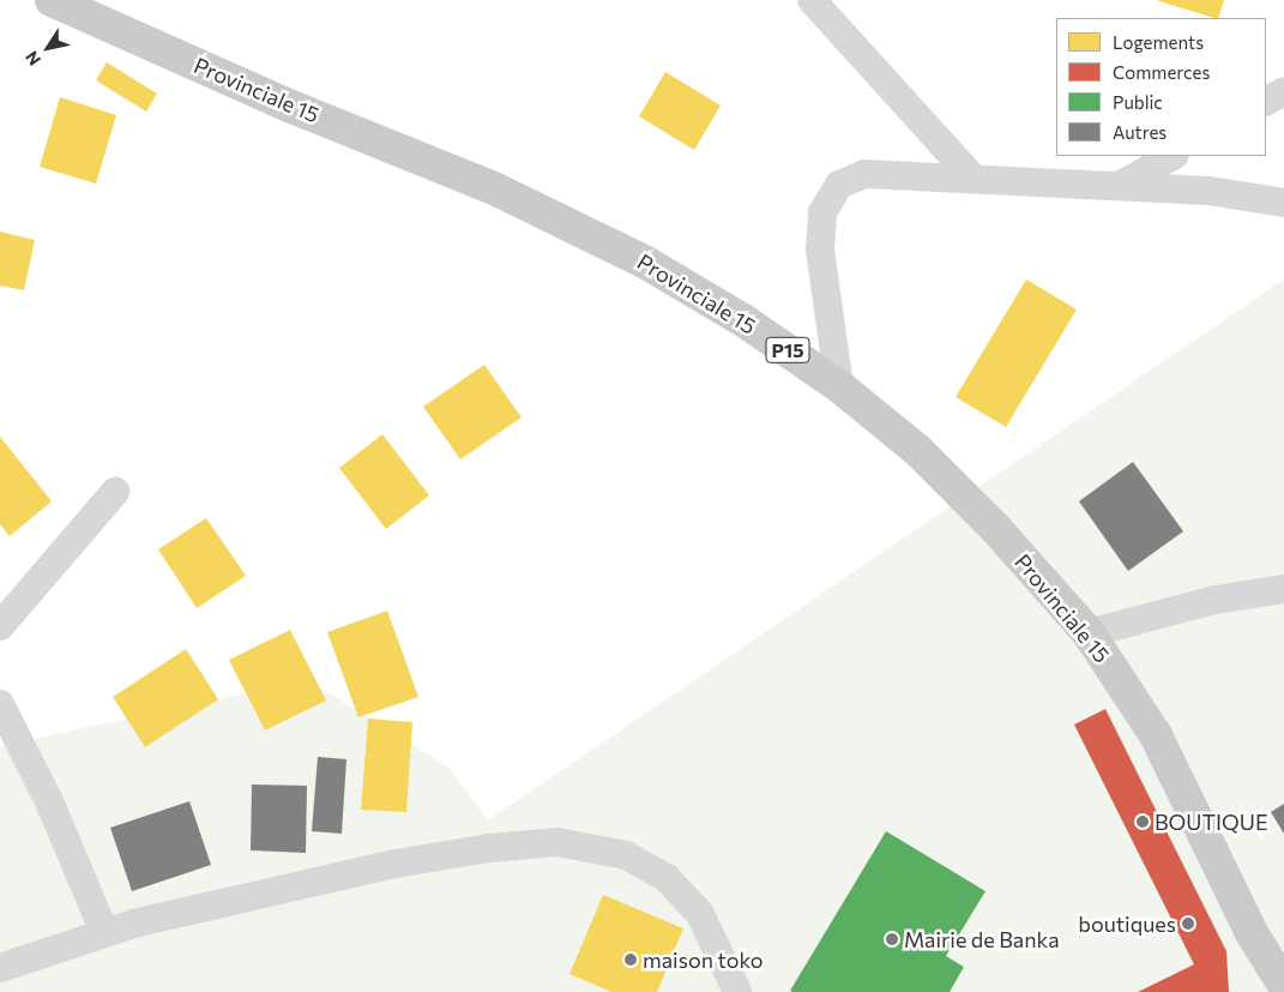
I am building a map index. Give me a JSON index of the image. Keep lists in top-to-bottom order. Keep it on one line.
{"streets":{"main road":["Provinciale 15","P15"]},"places":["BOUTIQUE","boutiques","Mairie de Banka","maison toko"],"legend":["Logements","Commerces","Public","Autres"],"north":"bottom left"}
